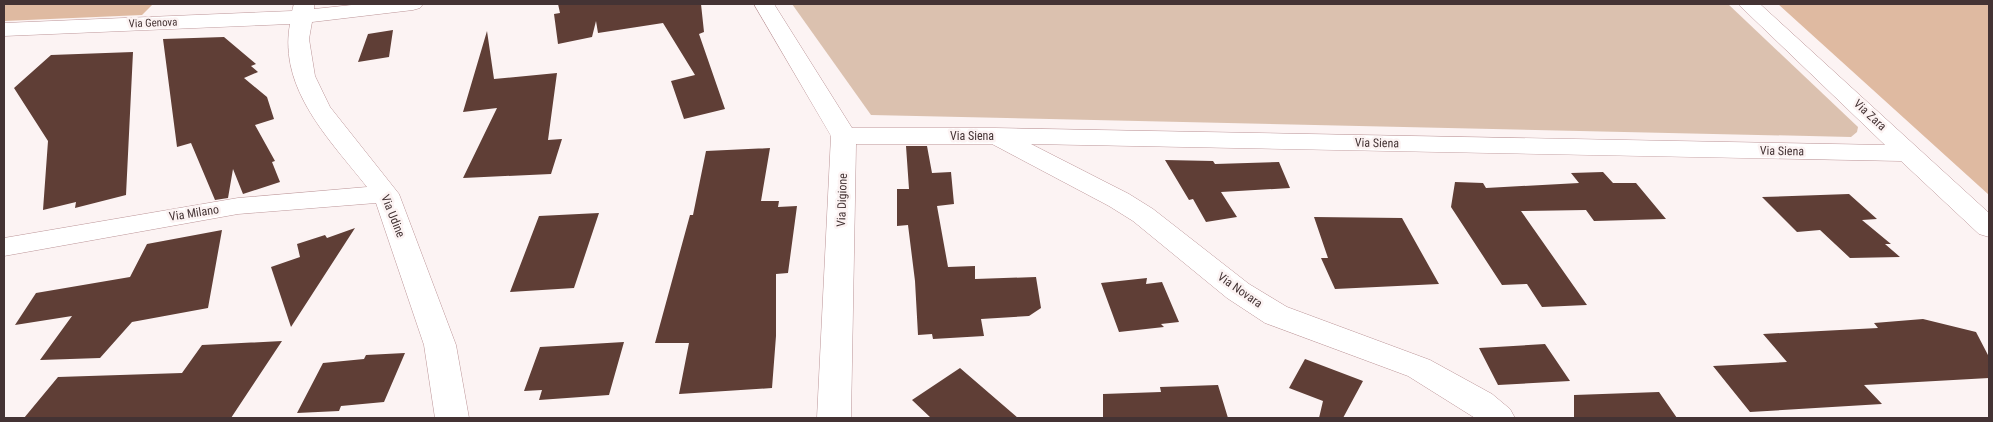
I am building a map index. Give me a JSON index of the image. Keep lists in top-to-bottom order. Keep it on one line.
{"streets":{"street":["Via Genova","Via Zara","Via Siena","Via Digione","Via Milano","Via Udine","Via Novara"]},"crossings":[["Via Genova","Via Udine"],["Via Zara","Via Siena"],["Via Siena","Via Digione"],["Via Siena","Via Novara"],["Via Milano","Via Udine"]]}
